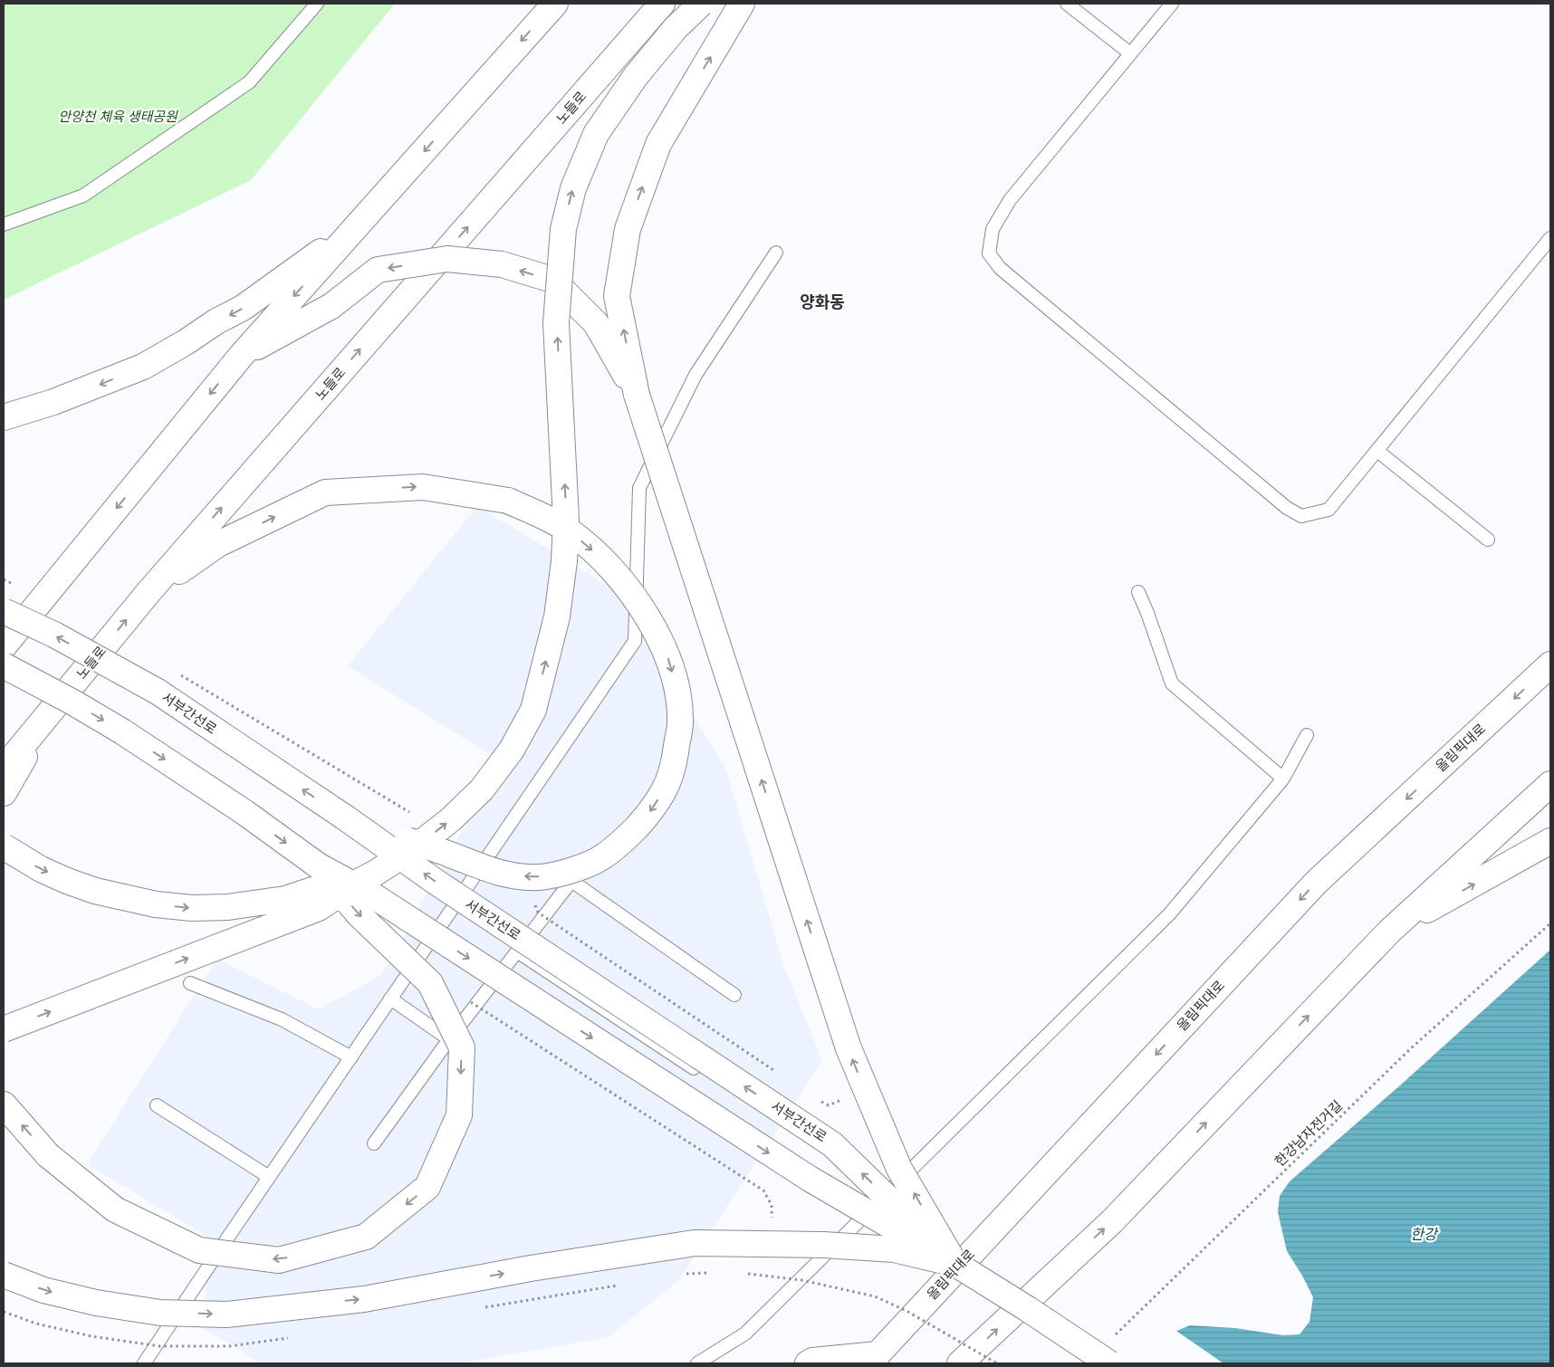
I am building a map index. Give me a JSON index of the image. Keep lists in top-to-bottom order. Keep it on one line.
{"streets":{"main road":["노들로","서부간선로","올림픽대로"],"path":["한강남자전거길"]},"districts":["양화동"],"water":["한강"],"parks":["안양천 체육 생태공원"]}
